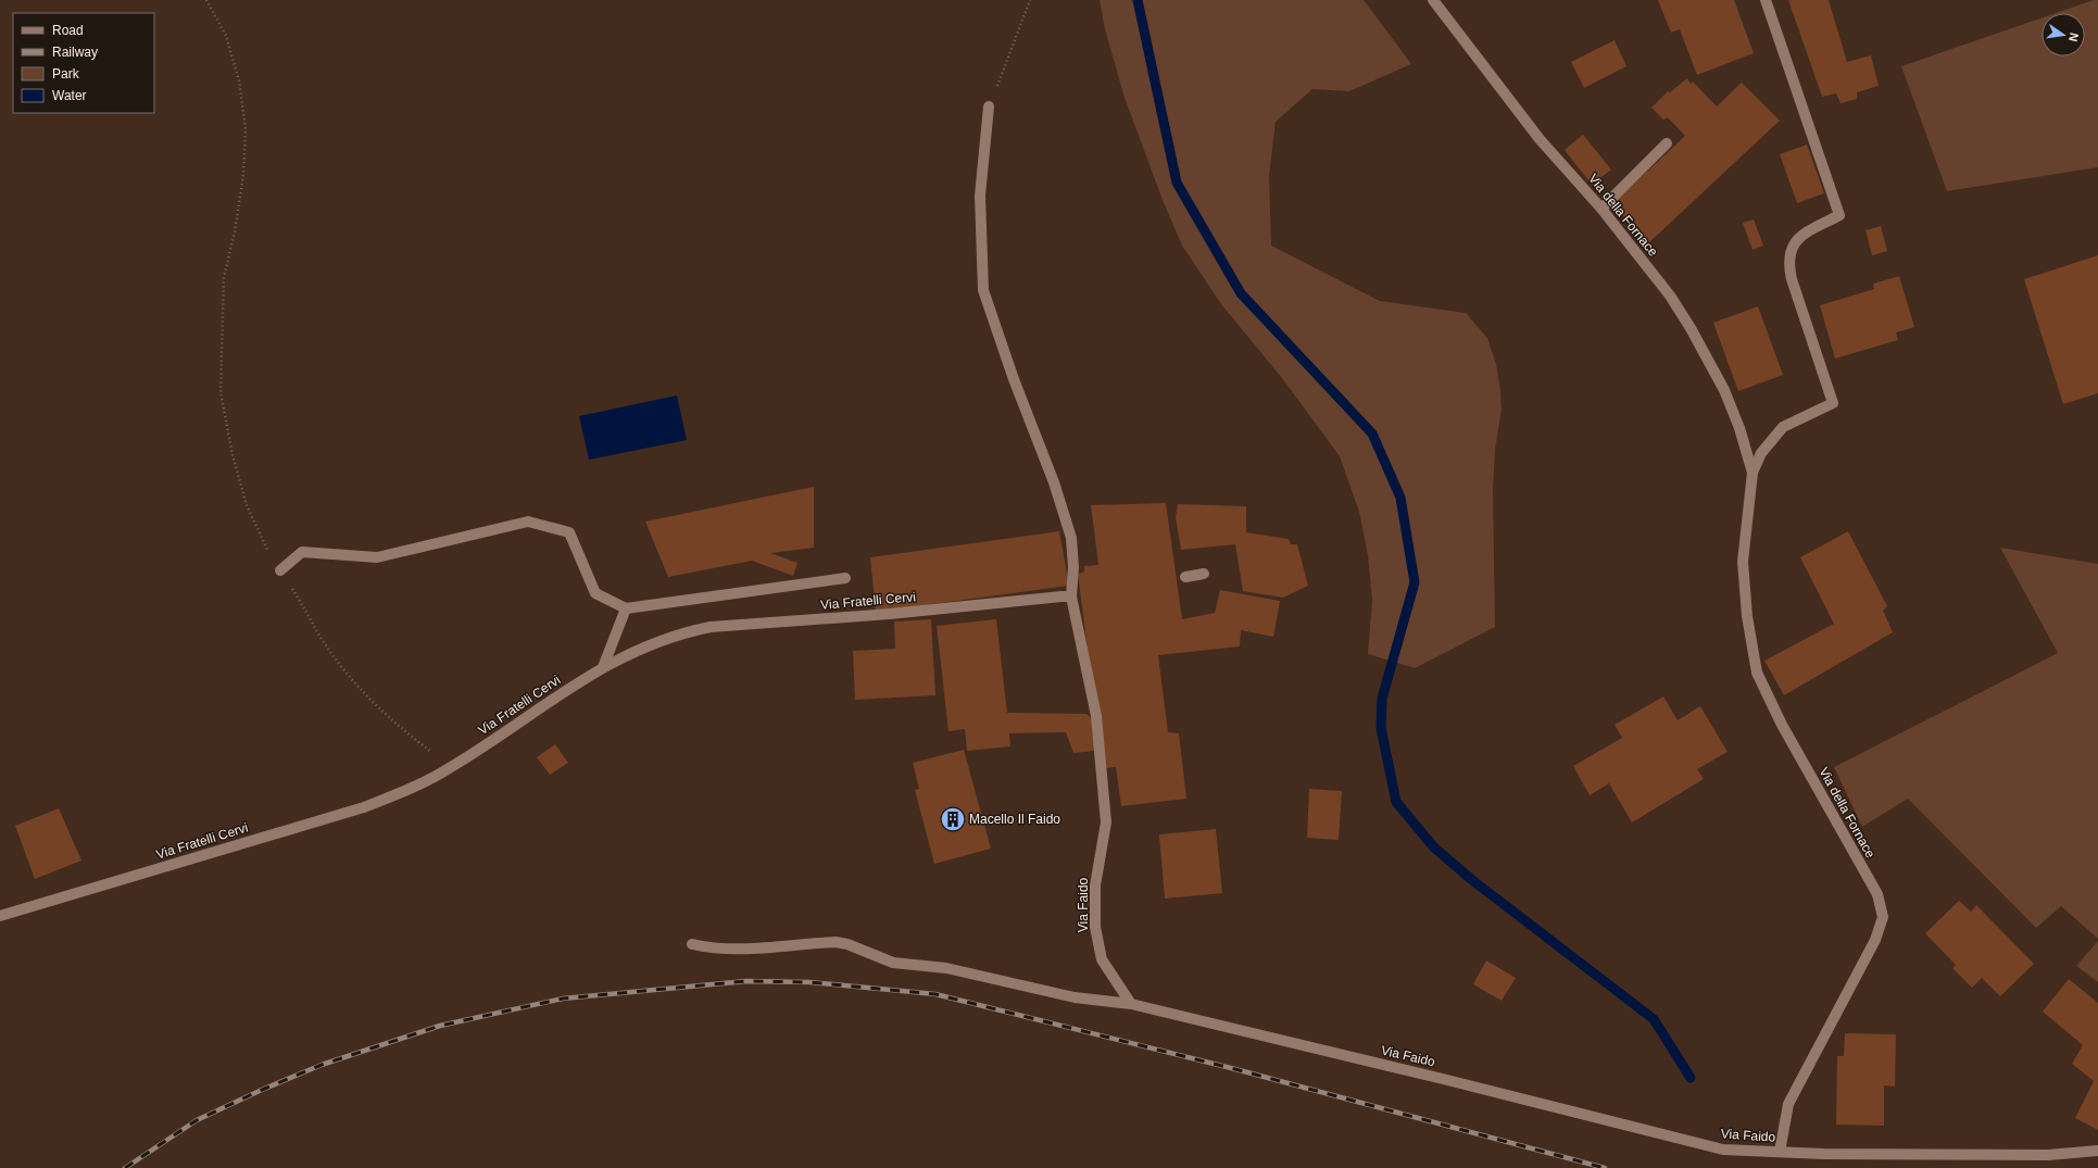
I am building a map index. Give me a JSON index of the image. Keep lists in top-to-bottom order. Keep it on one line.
{"streets":{"street":["Via della Fornace","Via Fratelli Cervi","Via Faido"]},"crossings":[["Via della Fornace","Via Faido"],["Via Fratelli Cervi","Via Faido"]],"places":{"building":["Macello Il Faido"]},"legend":["Road","Railway","Park","Water"],"north":"right"}
